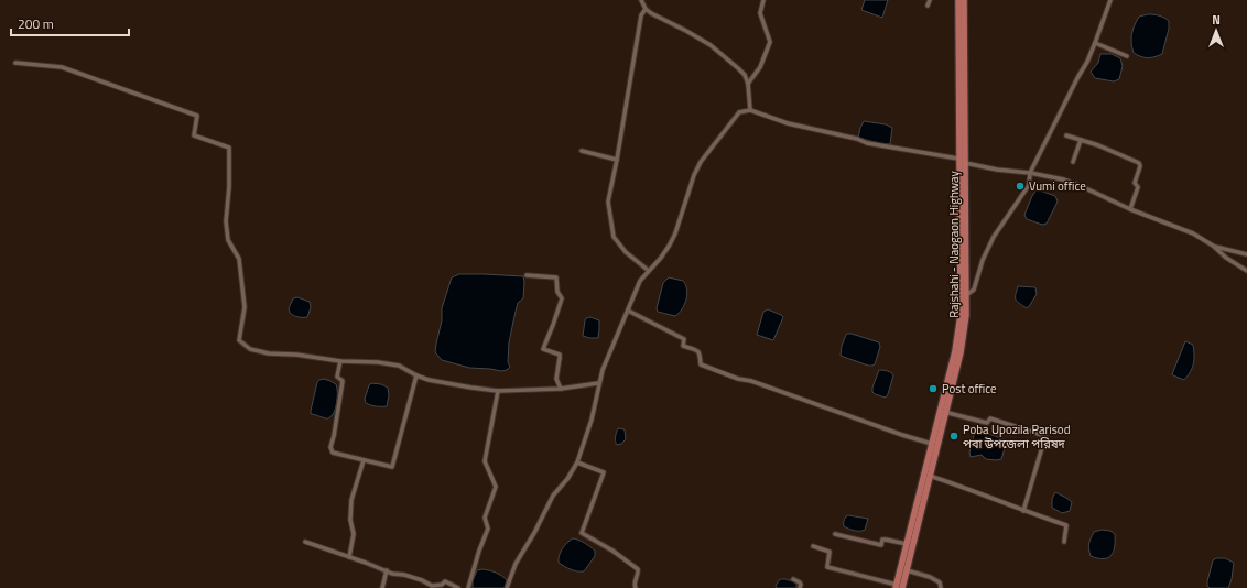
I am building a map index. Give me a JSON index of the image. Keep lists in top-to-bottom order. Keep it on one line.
{"streets":{"main road":["Rajshahi - Naogaon Highway"]},"places":["Vumi office","Post office","Poba Upozila Parisod পবা উপজেলা পরিষদ"],"scale_bar":"200 m","north":"top"}
